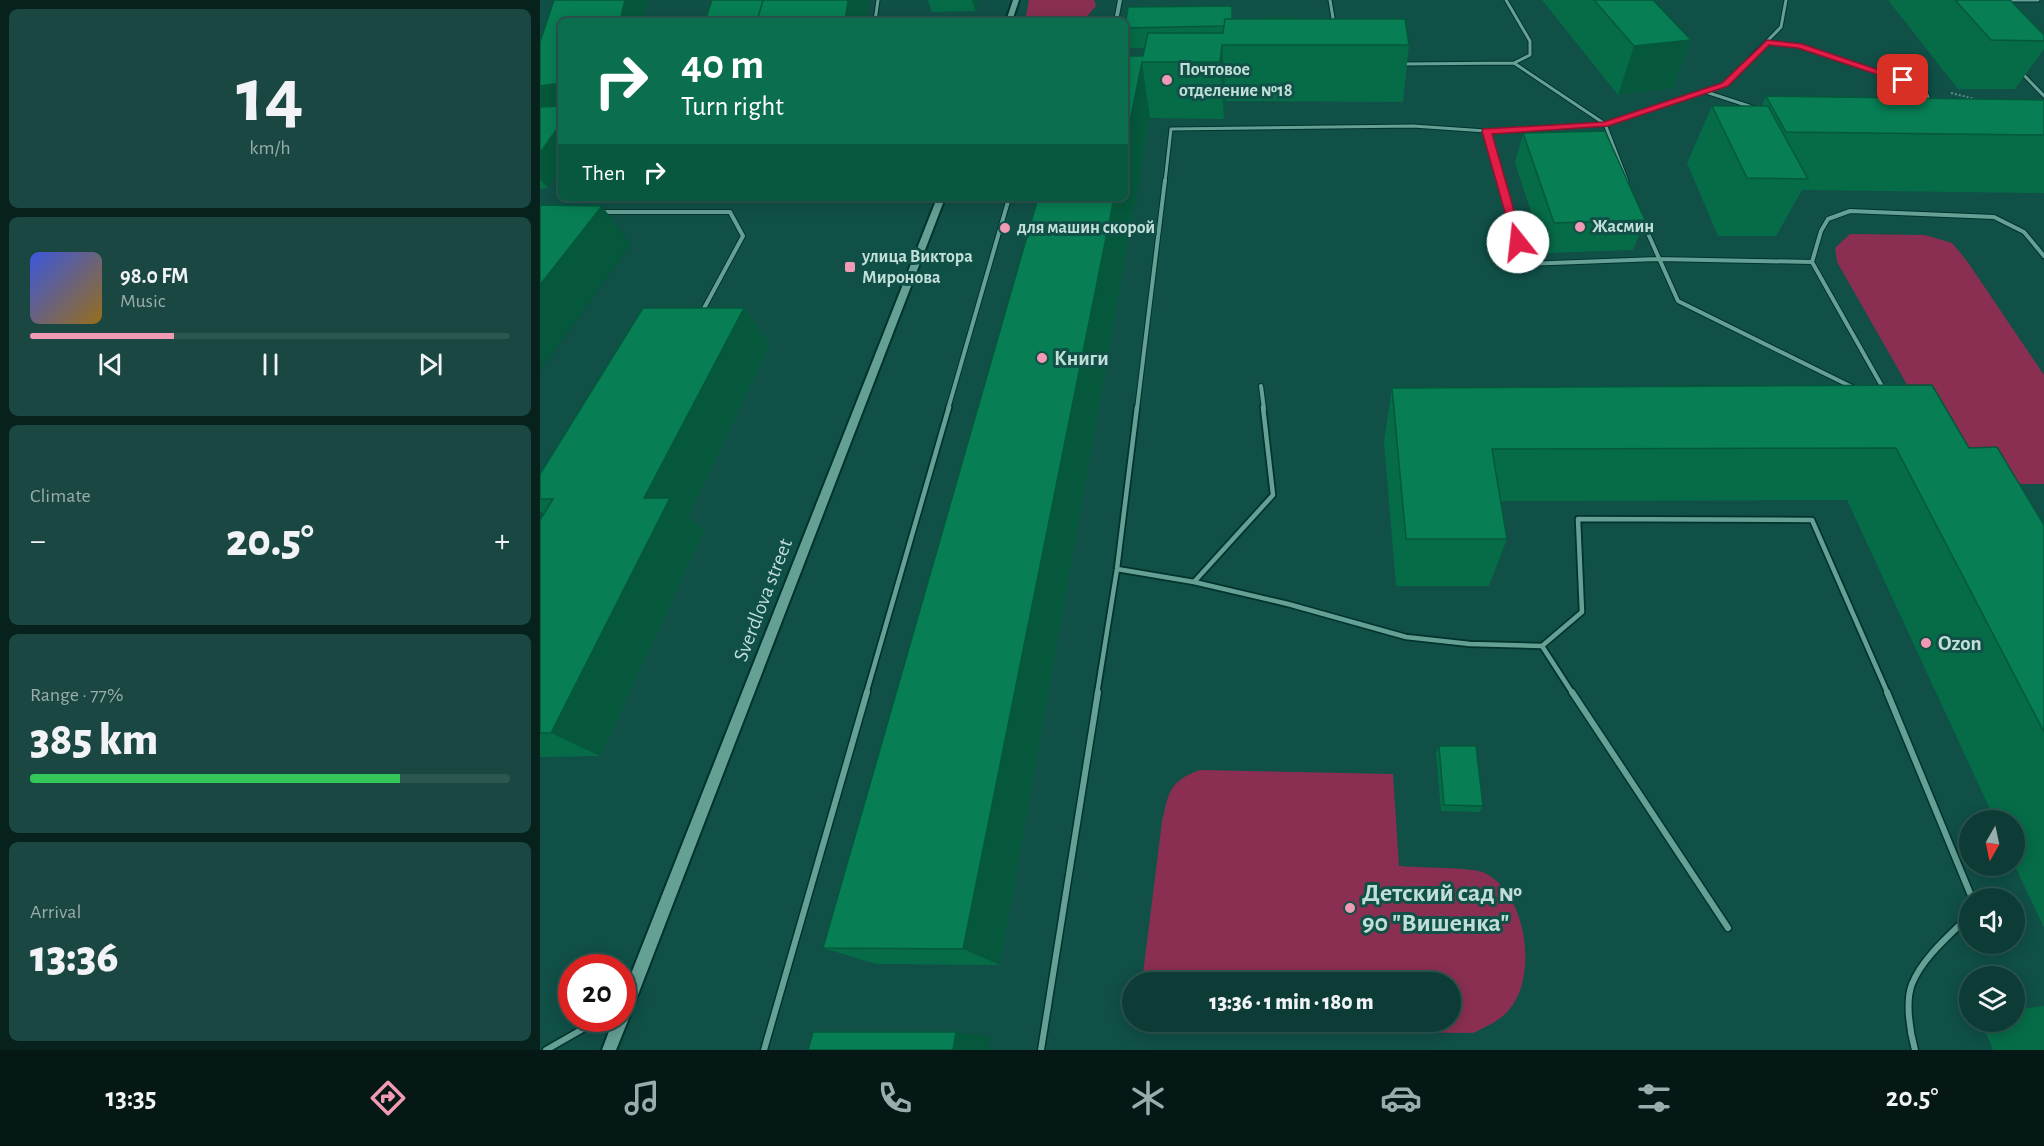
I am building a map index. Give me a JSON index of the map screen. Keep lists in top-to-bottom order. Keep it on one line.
{"streets":{"street":["Sverdlova street"]},"places":{"other":["Почтовое отделение №18","Жасмин","для машин скорой","Книги","Ozon","Детский сад № 90 \"Вишенка\""],"transit":["улица Виктора Миронова"]},"north":"bottom","page":{"tile":[["14","km/h"],"Climate",["Range · 77%","385 km"],["Arrival","13:36"]],"turn":["40 m","Turn right"],"then":"Then","song":["98.0 FM","Music"],"heat":["−","20.5°","+"],"limit":"20","trip":"13:36 · 1 min · 180 m","tabs":["13:35","20.5°"]}}
